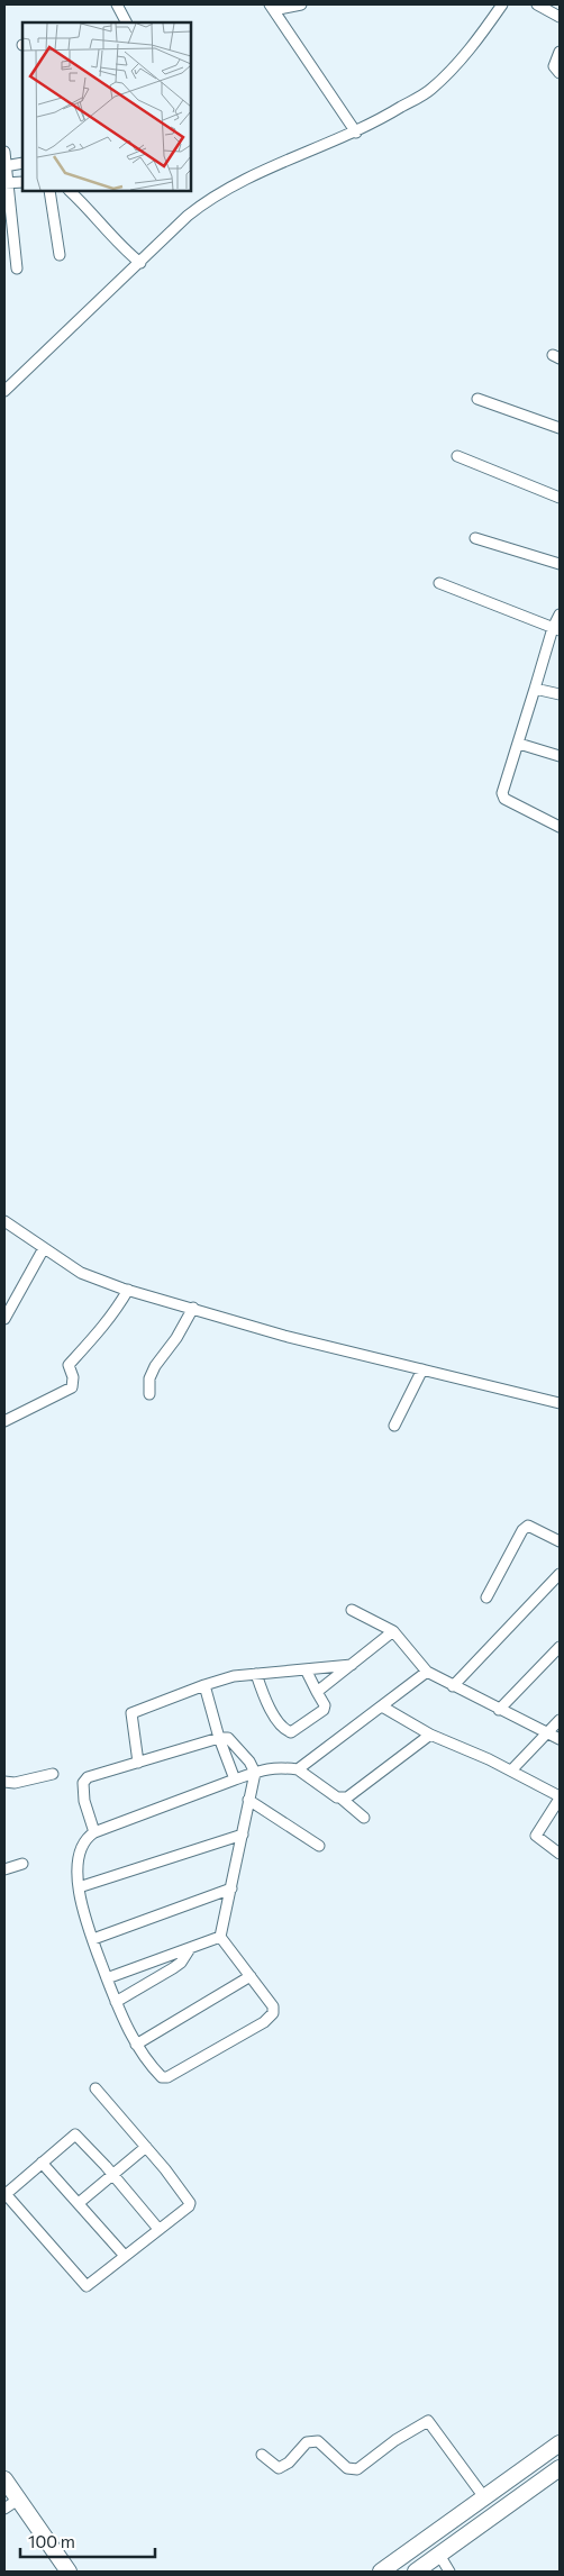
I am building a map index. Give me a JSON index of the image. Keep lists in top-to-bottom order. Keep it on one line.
{"scale_bar":"100 m"}
